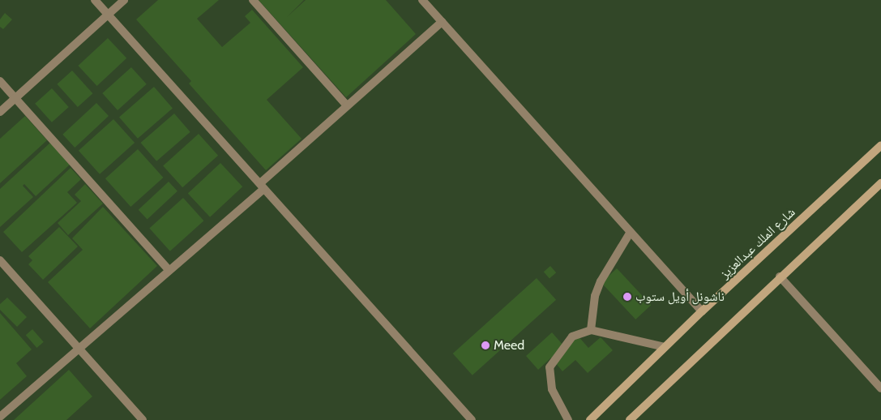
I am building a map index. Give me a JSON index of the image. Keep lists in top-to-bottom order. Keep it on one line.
{"streets":{"street":["شارع الملك عبدالعزيز"]},"places":["ناشونل أويل ستوب","Meed"]}
